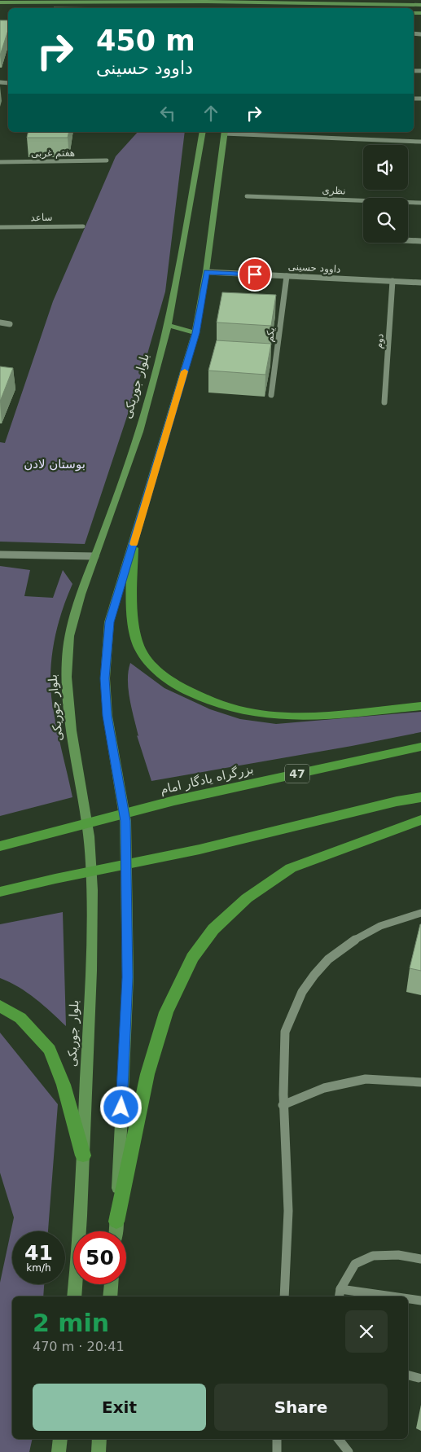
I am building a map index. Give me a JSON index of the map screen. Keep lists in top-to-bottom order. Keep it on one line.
{"streets":{"highway":["47","بزرگراه یادگار امام"],"main road":["بلوار جوریکی"],"street":["هفتم غربی","نظری","ساعد","داوود حسینی","یکم","دوم"]},"crossings":[["داوود حسینی","یکم"],["داوود حسینی","دوم"]],"parks":["بوستان لادن"],"page":{"turn":["450 m","داوود حسینی"],"speed":"41 km/h","limit":"50","heading":["2 min","470 m · 20:41"],"buttons":["Exit","Share"]}}
